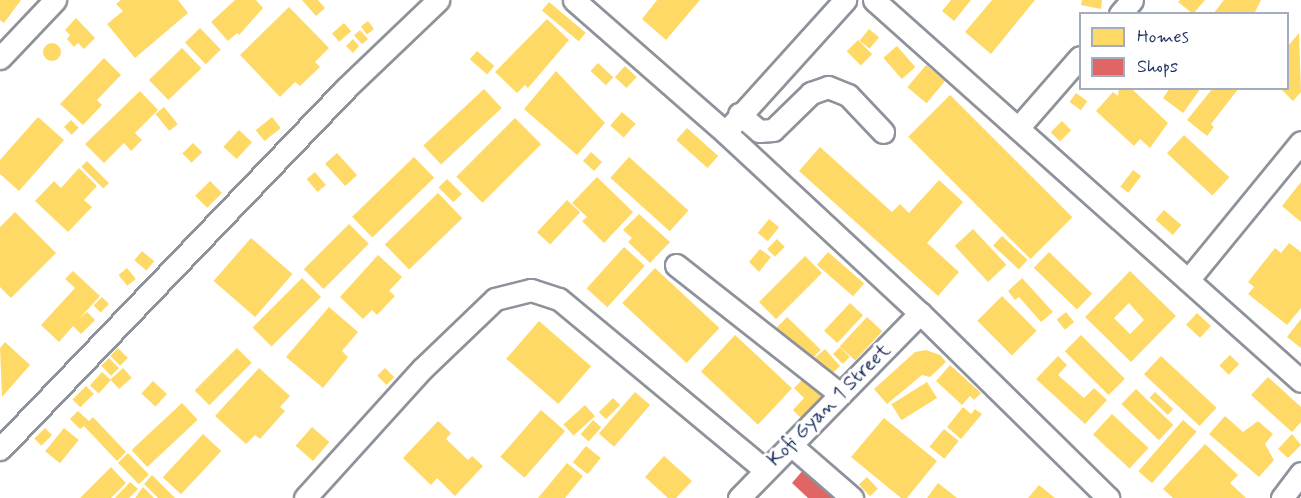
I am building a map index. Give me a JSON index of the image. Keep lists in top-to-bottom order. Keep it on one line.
{"streets":{"street":["Kofi Gyan 1 Street"]},"legend":["Homes","Shops"]}
